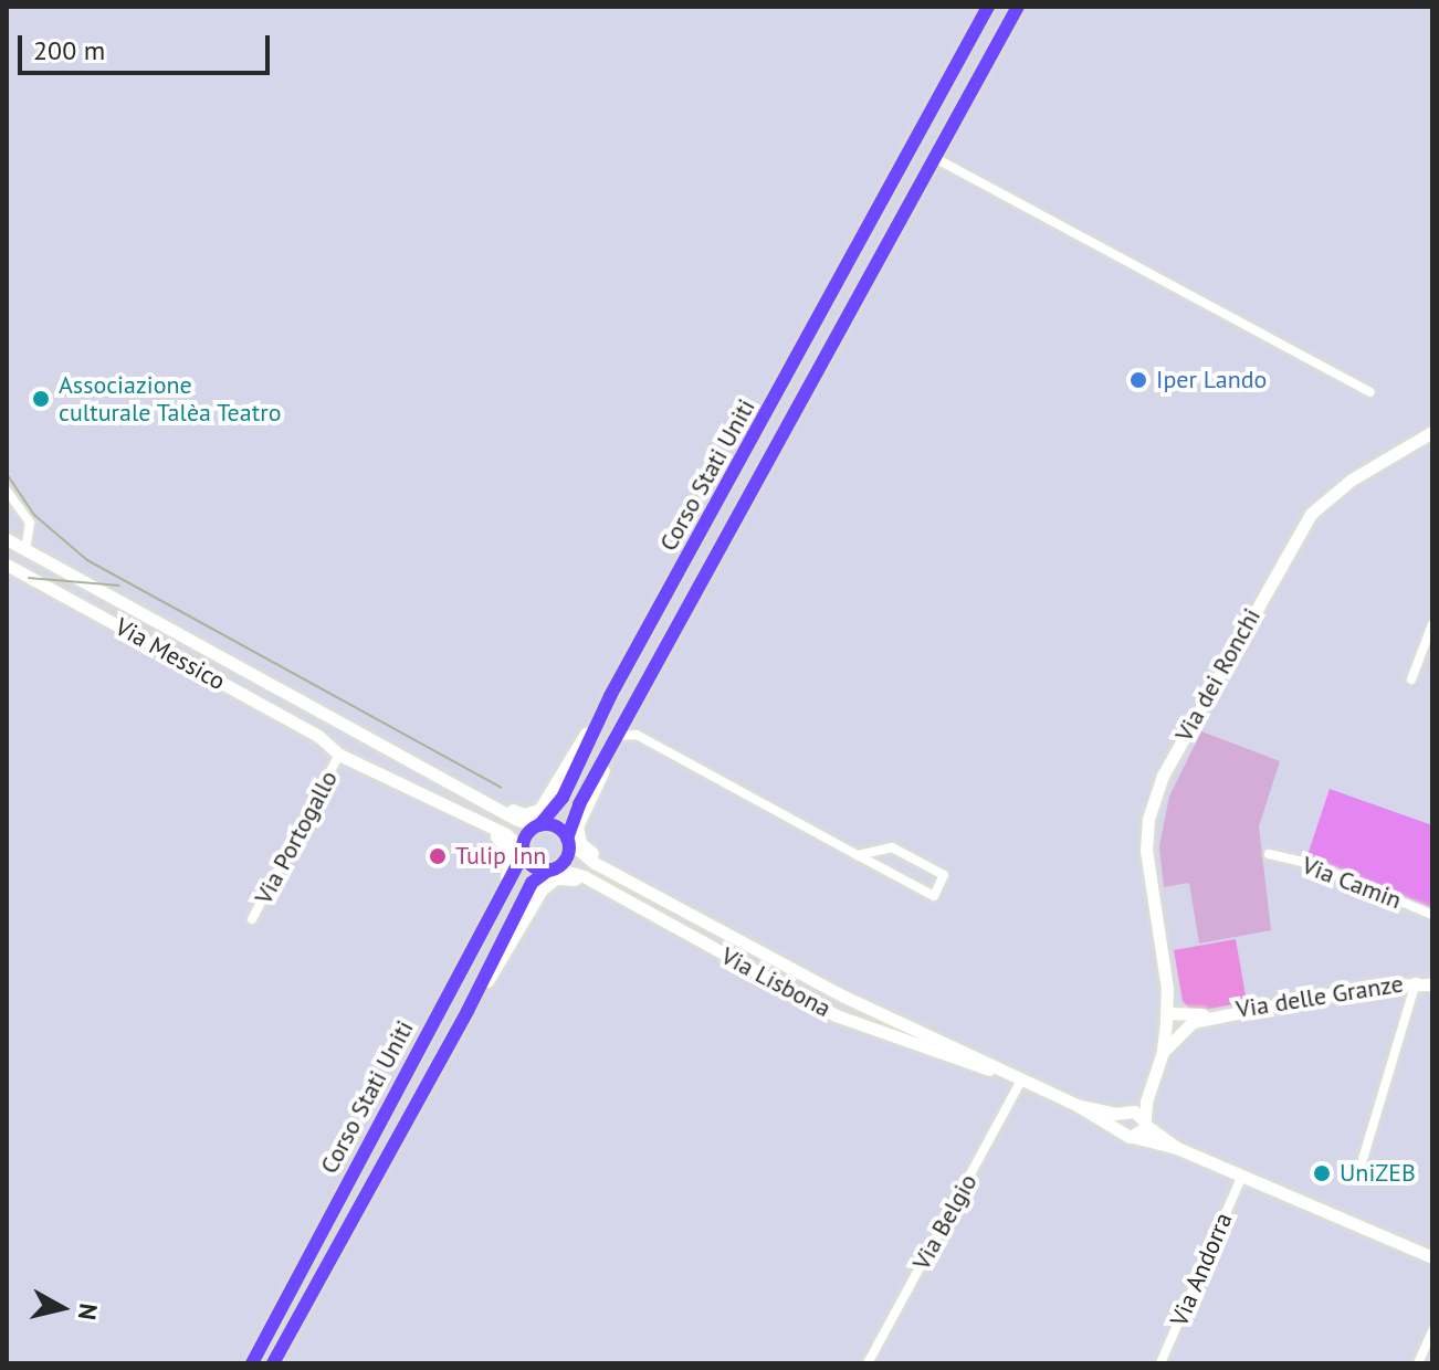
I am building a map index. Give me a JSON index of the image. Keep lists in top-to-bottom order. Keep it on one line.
{"streets":{"main road":["Corso Stati Uniti"],"street":["Via Messico","Via dei Ronchi","Via Portogallo","Via Camin","Via Lisbona","Via delle Granze","Via Belgio","Via Andorra"]},"crossings":[["Corso Stati Uniti","Via Messico"],["Corso Stati Uniti","Via Lisbona"],["Via Messico","Via Portogallo"],["Via Messico","Via Lisbona"],["Via dei Ronchi","Via delle Granze"],["Via Lisbona","Via delle Granze"],["Via Lisbona","Via Belgio"],["Via Lisbona","Via Andorra"]],"places":["Iper Lando","Associazione culturale Talèa Teatro","Tulip Inn","UniZEB"],"scale_bar":"200 m","north":"right"}
